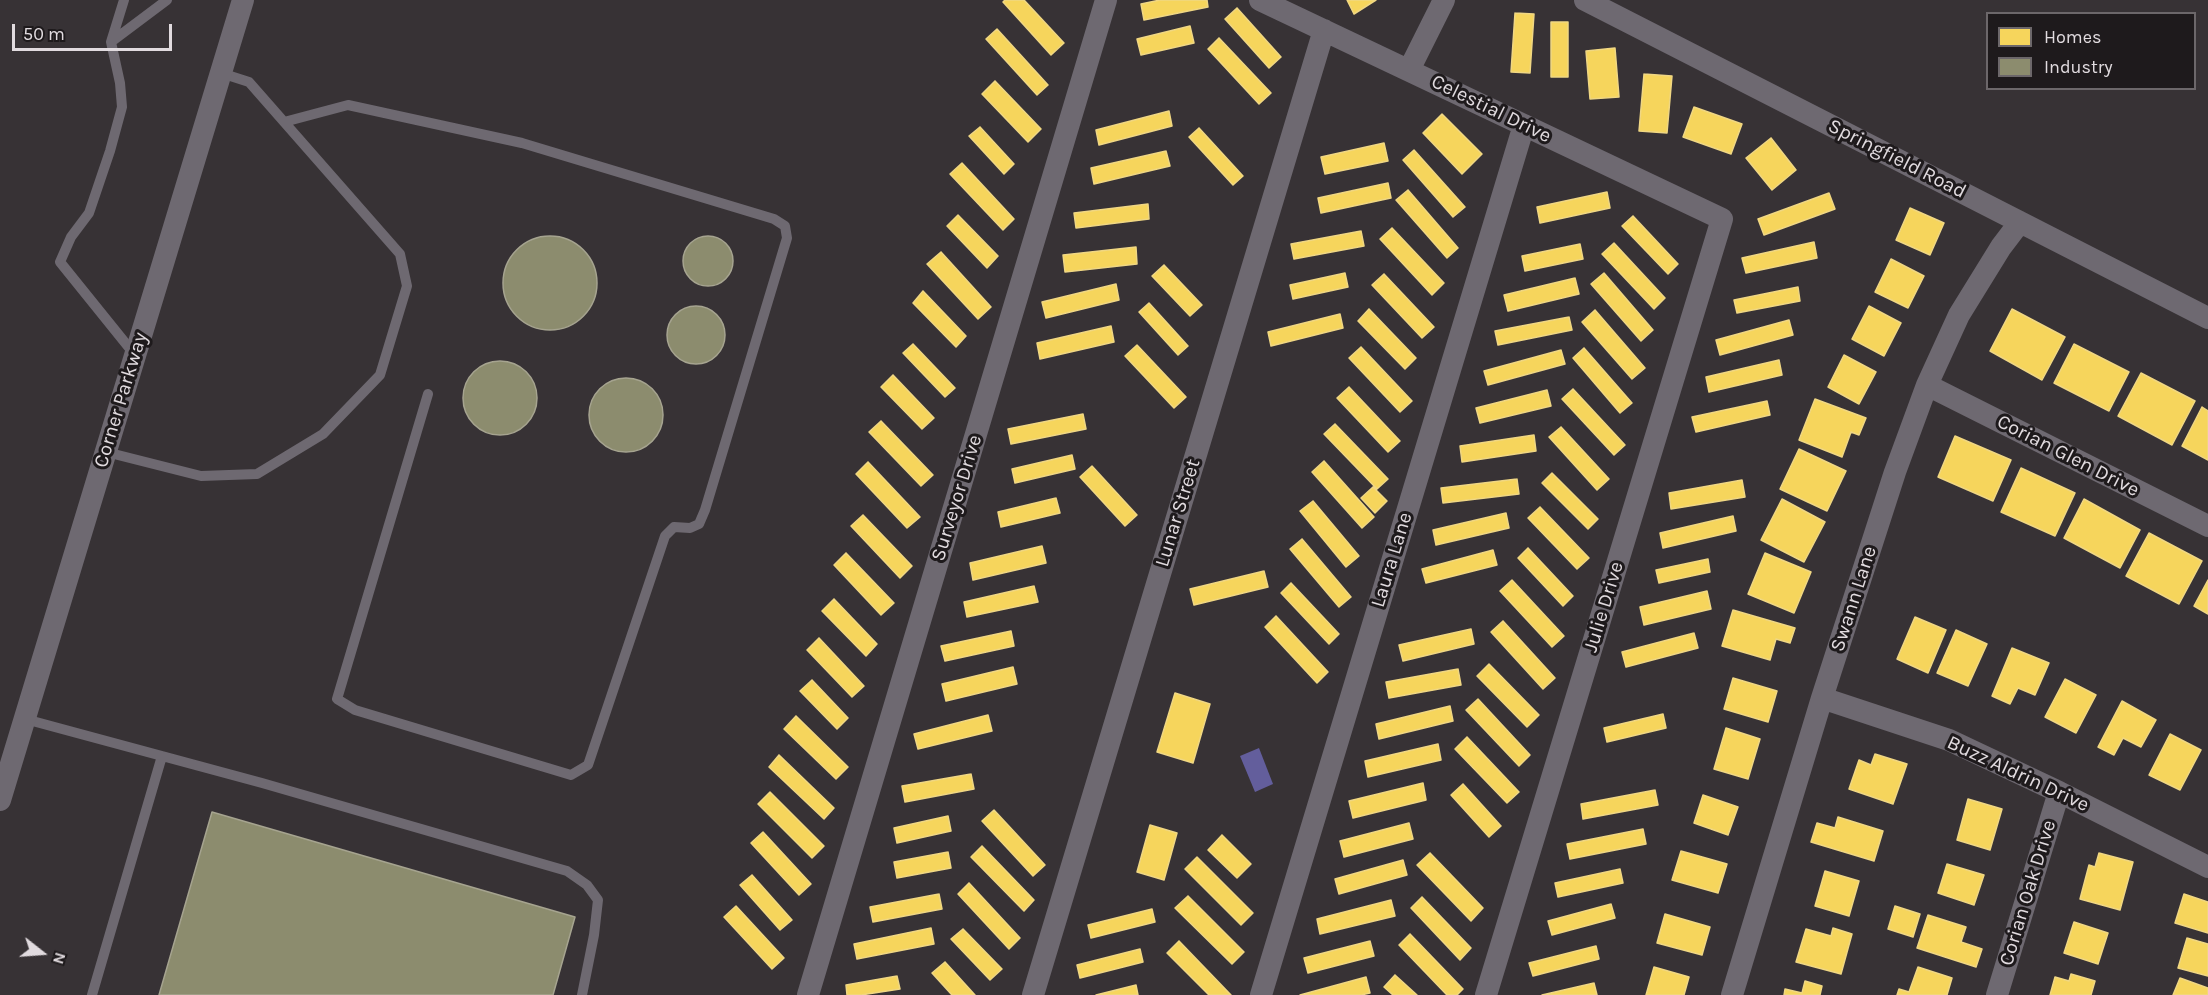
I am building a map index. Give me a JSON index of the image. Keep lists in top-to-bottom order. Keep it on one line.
{"streets":{"street":["Celestial Drive","Springfield Road","Corner Parkway","Corian Glen Drive","Surveyor Drive","Lunar Street","Laura Lane","Swann Lane","Julie Drive","Buzz Aldrin Drive","Corian Oak Drive"]},"crossings":[["Celestial Drive","Lunar Street"],["Celestial Drive","Laura Lane"],["Celestial Drive","Julie Drive"],["Springfield Road","Swann Lane"],["Corian Glen Drive","Swann Lane"],["Swann Lane","Buzz Aldrin Drive"],["Buzz Aldrin Drive","Corian Oak Drive"]],"legend":["Homes","Industry"],"scale_bar":"50 m","north":"right"}
